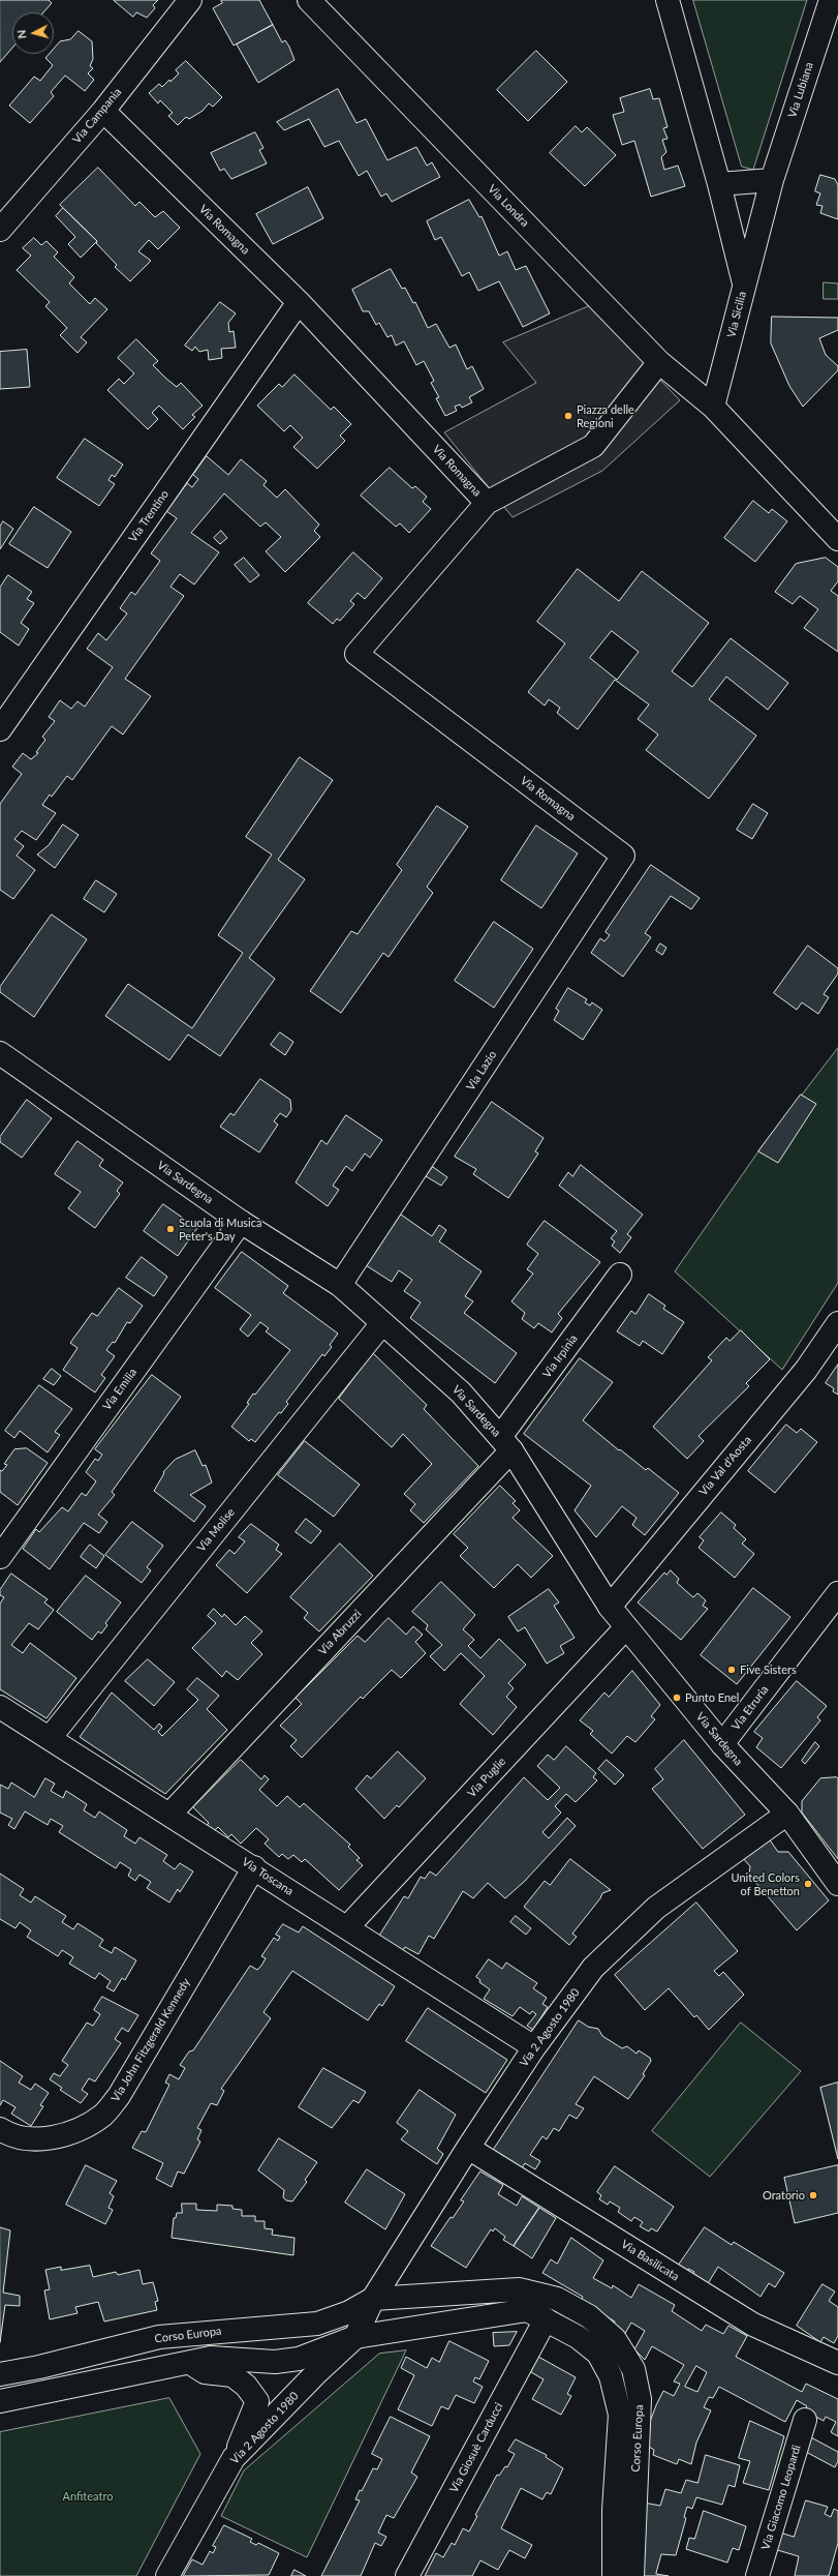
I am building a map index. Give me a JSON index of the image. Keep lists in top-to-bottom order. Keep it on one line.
{"streets":{"street":["Via Lubiana","Via Campania","Via Londra","Via Romagna","Via Sicilia","Via Trentino","Via Lazio","Via Sardegna","Via Irpinia","Via Emilia","Via Val d'Aosta","Via Molise","Via Abruzzi","Via Etruria","Via Puglie","Via Toscana","Via 2 Agosto 1980","Via John Fitzgerald Kennedy","Via Basilicata","Corso Europa","Via Giosuè Carducci","Via Giacomo Leopardi"]},"crossings":[["Via Lubiana","Via Sicilia"],["Via Campania","Via Romagna"],["Via Londra","Via Sicilia"],["Via Romagna","Via Trentino"],["Via Romagna","Via Lazio"],["Via Lazio","Via Sardegna"],["Via Sardegna","Via Irpinia"],["Via Sardegna","Via Emilia"],["Via Sardegna","Via Val d'Aosta"],["Via Sardegna","Via Molise"],["Via Sardegna","Via Abruzzi"],["Via Sardegna","Via Etruria"],["Via Sardegna","Via Puglie"],["Via Sardegna","Via 2 Agosto 1980"],["Via Irpinia","Via Abruzzi"],["Via Molise","Via Toscana"],["Via Abruzzi","Via Toscana"],["Via Puglie","Via Toscana"],["Via Toscana","Via 2 Agosto 1980"],["Via Toscana","Via John Fitzgerald Kennedy"],["Via 2 Agosto 1980","Via Basilicata"],["Via 2 Agosto 1980","Corso Europa"],["Corso Europa","Via Giosuè Carducci"]],"parks":["Anfiteatro"],"places":["Piazza delle Regioni","Scuola di Musica Peter's Day","Five Sisters","Punto Enel","United Colors of Benetton","Oratorio"],"north":"left"}
